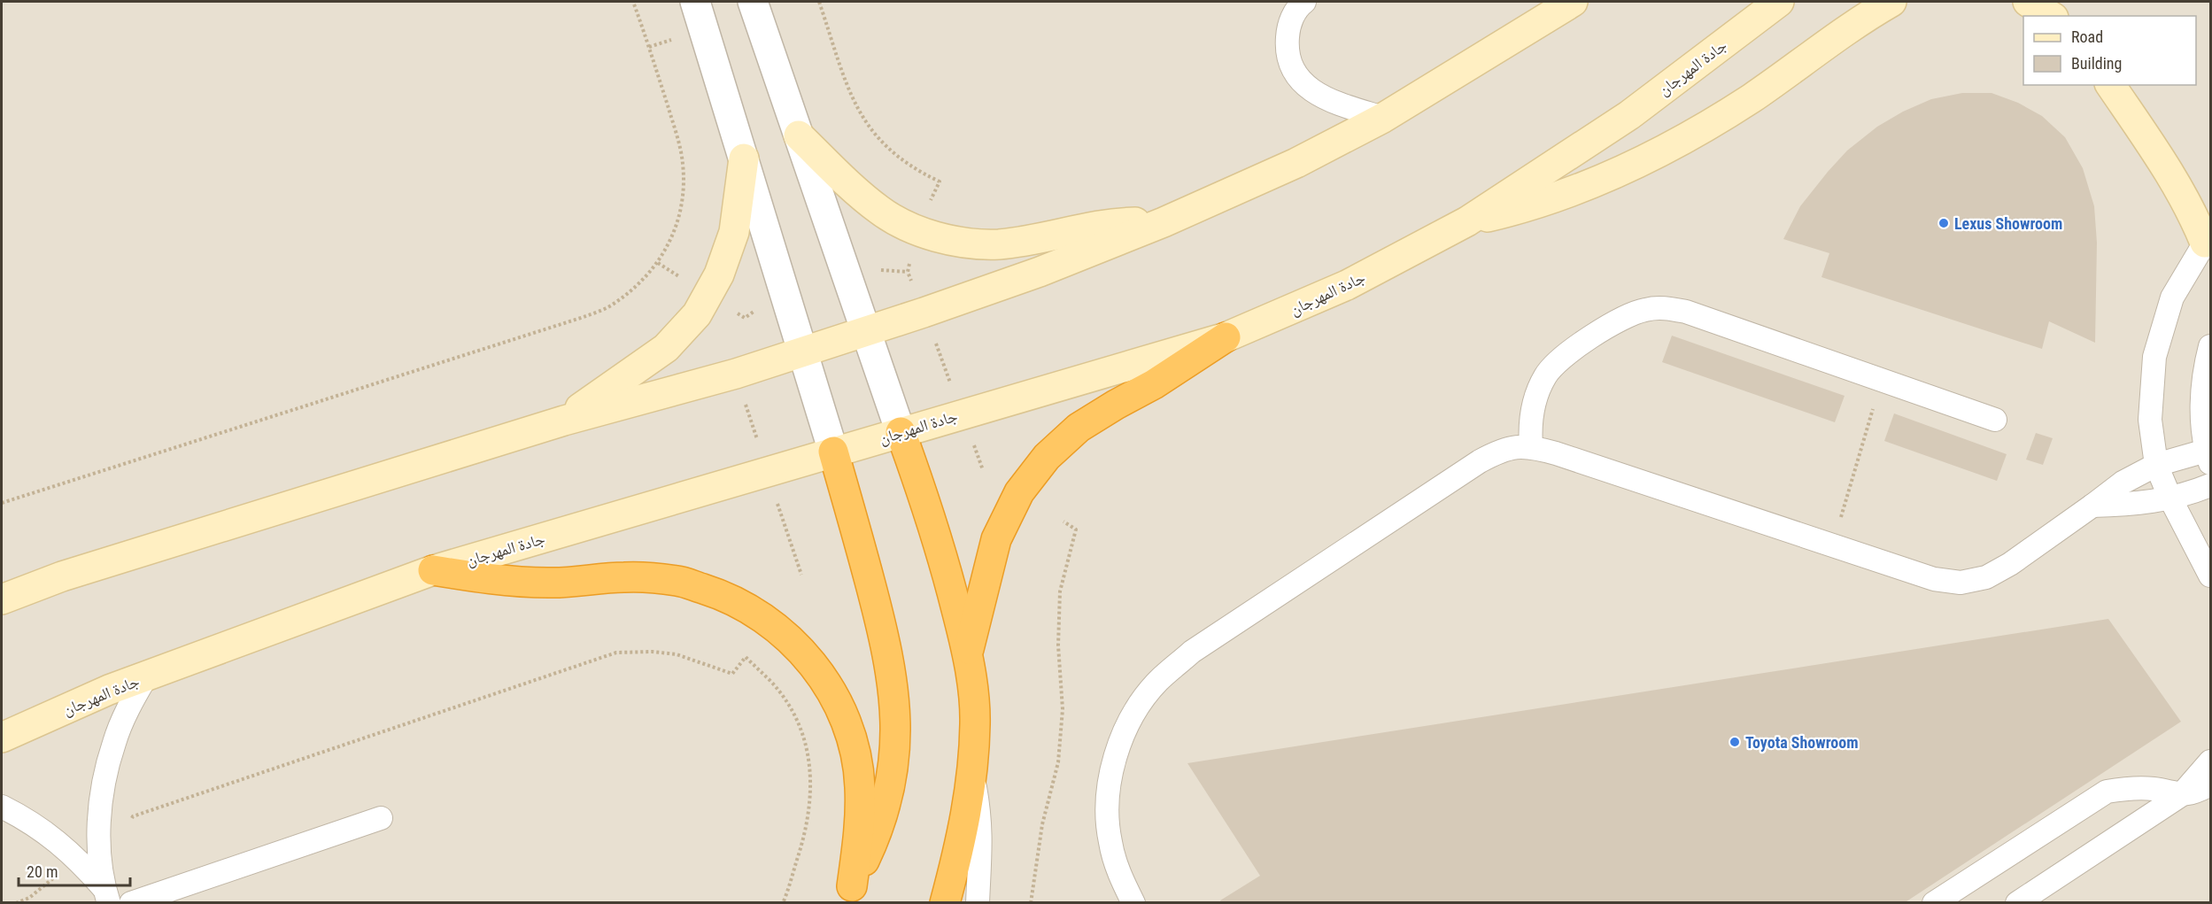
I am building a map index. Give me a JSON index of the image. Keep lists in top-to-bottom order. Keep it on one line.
{"streets":{"main road":["جادة المهرجان"]},"places":["Lexus Showroom","Toyota Showroom"],"legend":["Road","Building"],"scale_bar":"20 m"}
